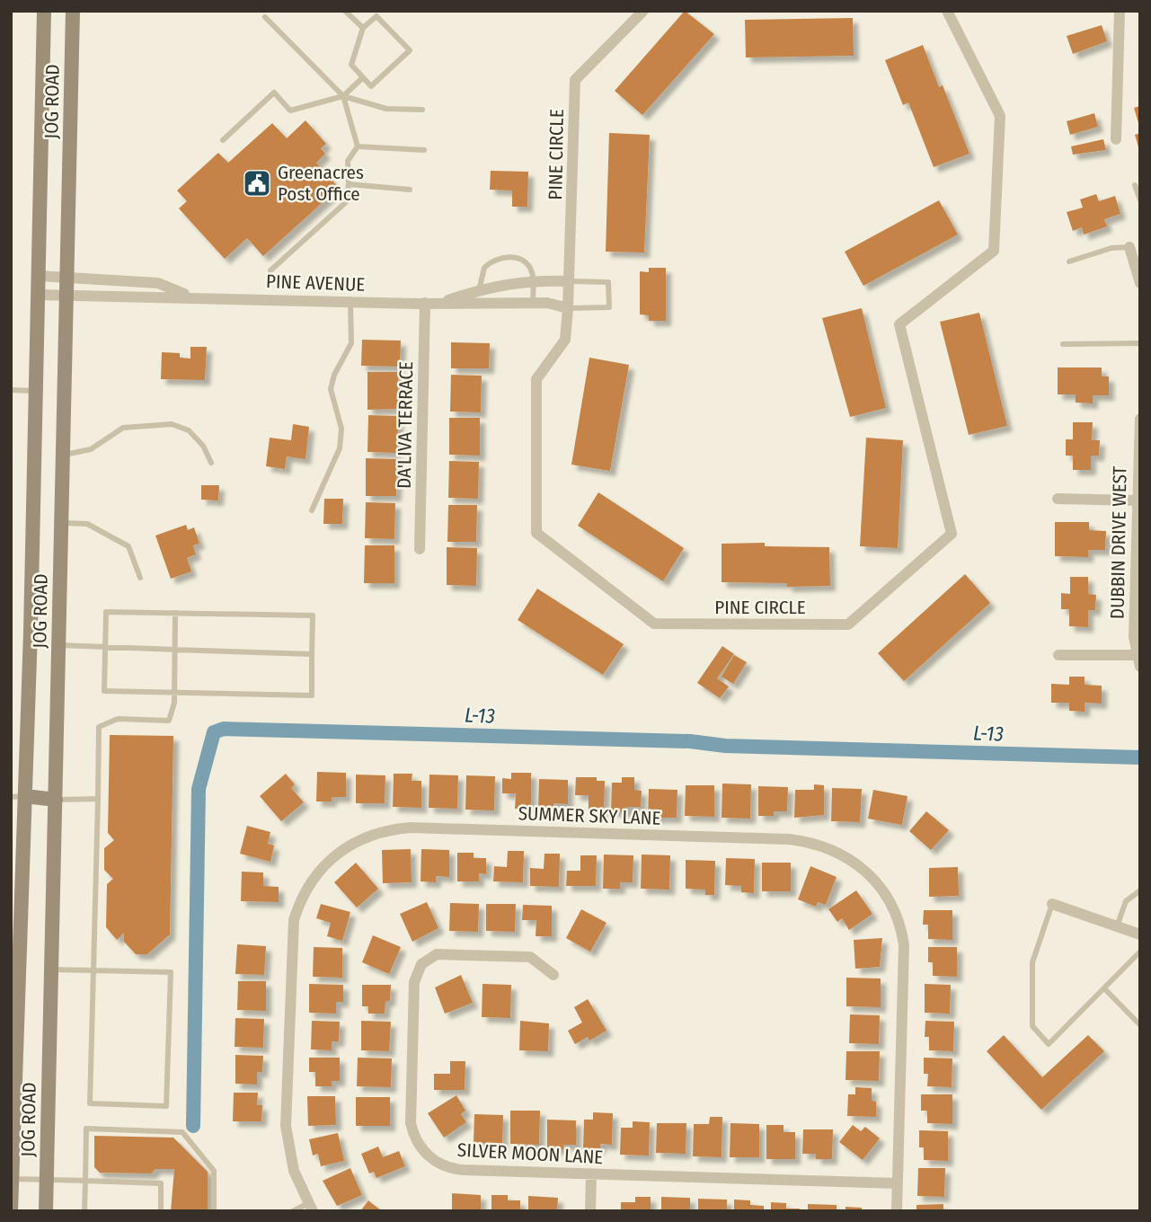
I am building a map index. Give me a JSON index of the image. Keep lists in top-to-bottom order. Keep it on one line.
{"streets":{"main road":["JOG ROAD"],"street":["PINE CIRCLE","PINE AVENUE","DA'LIVA TERRACE","DUBBIN DRIVE WEST","SUMMER SKY LANE","SILVER MOON LANE"]},"crossings":[["JOG ROAD","PINE AVENUE"],["PINE CIRCLE","PINE AVENUE"],["PINE AVENUE","DA'LIVA TERRACE"],["SUMMER SKY LANE","SILVER MOON LANE"]],"water":["L-13"],"places":{"public building":["Greenacres Post Office"]}}
